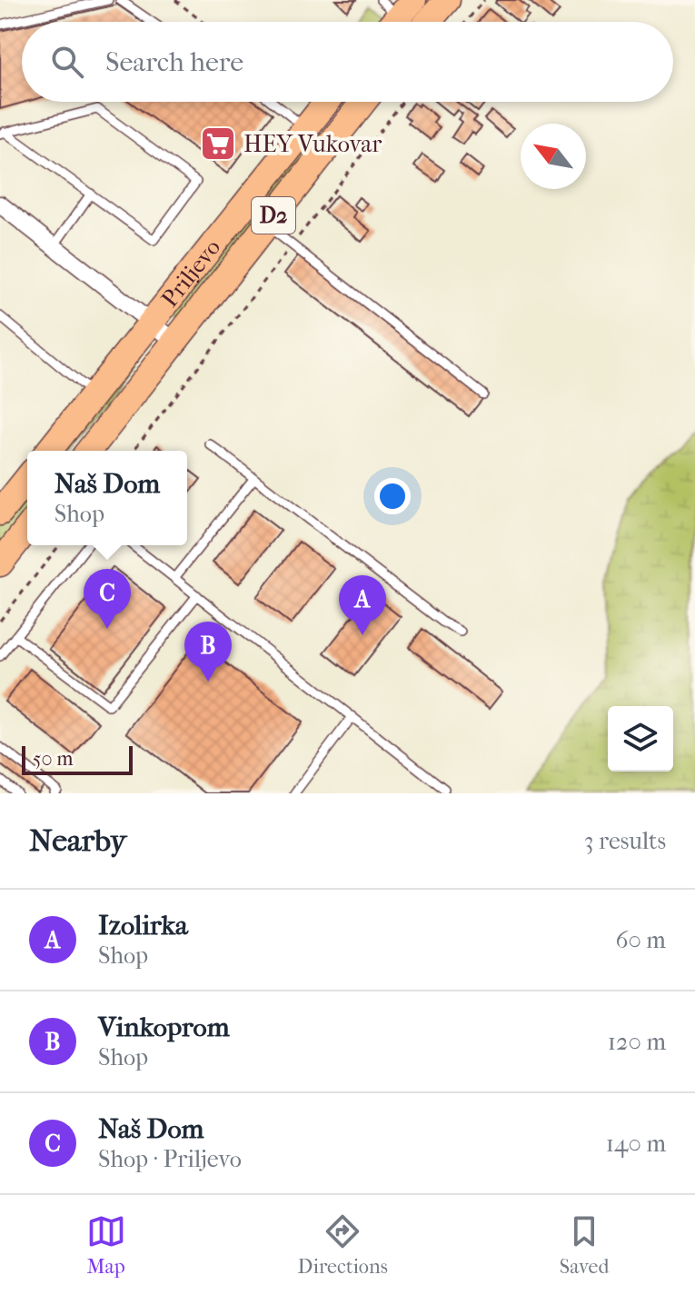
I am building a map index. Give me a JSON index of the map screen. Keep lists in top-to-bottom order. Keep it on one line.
{"streets":{"main road":["D2","Priljevo"]},"places":{"supermarket":["HEY Vukovar"]},"scale_bar":"50 m","north":"top left","page":{"search":"Search here","popup":["Naš Dom","Shop"],"pins":["C","A","B"],"scale":"50 m","heading":["Nearby","3 results"],"list":[{"mark":"A","name":"Izolirka","note":"Shop","value":"60 m"},{"mark":"B","name":"Vinkoprom","note":"Shop","value":"120 m"},{"mark":"C","name":"Naš Dom","note":"Shop · Priljevo","value":"140 m"}],"nav":["Map","Directions","Saved"]}}
